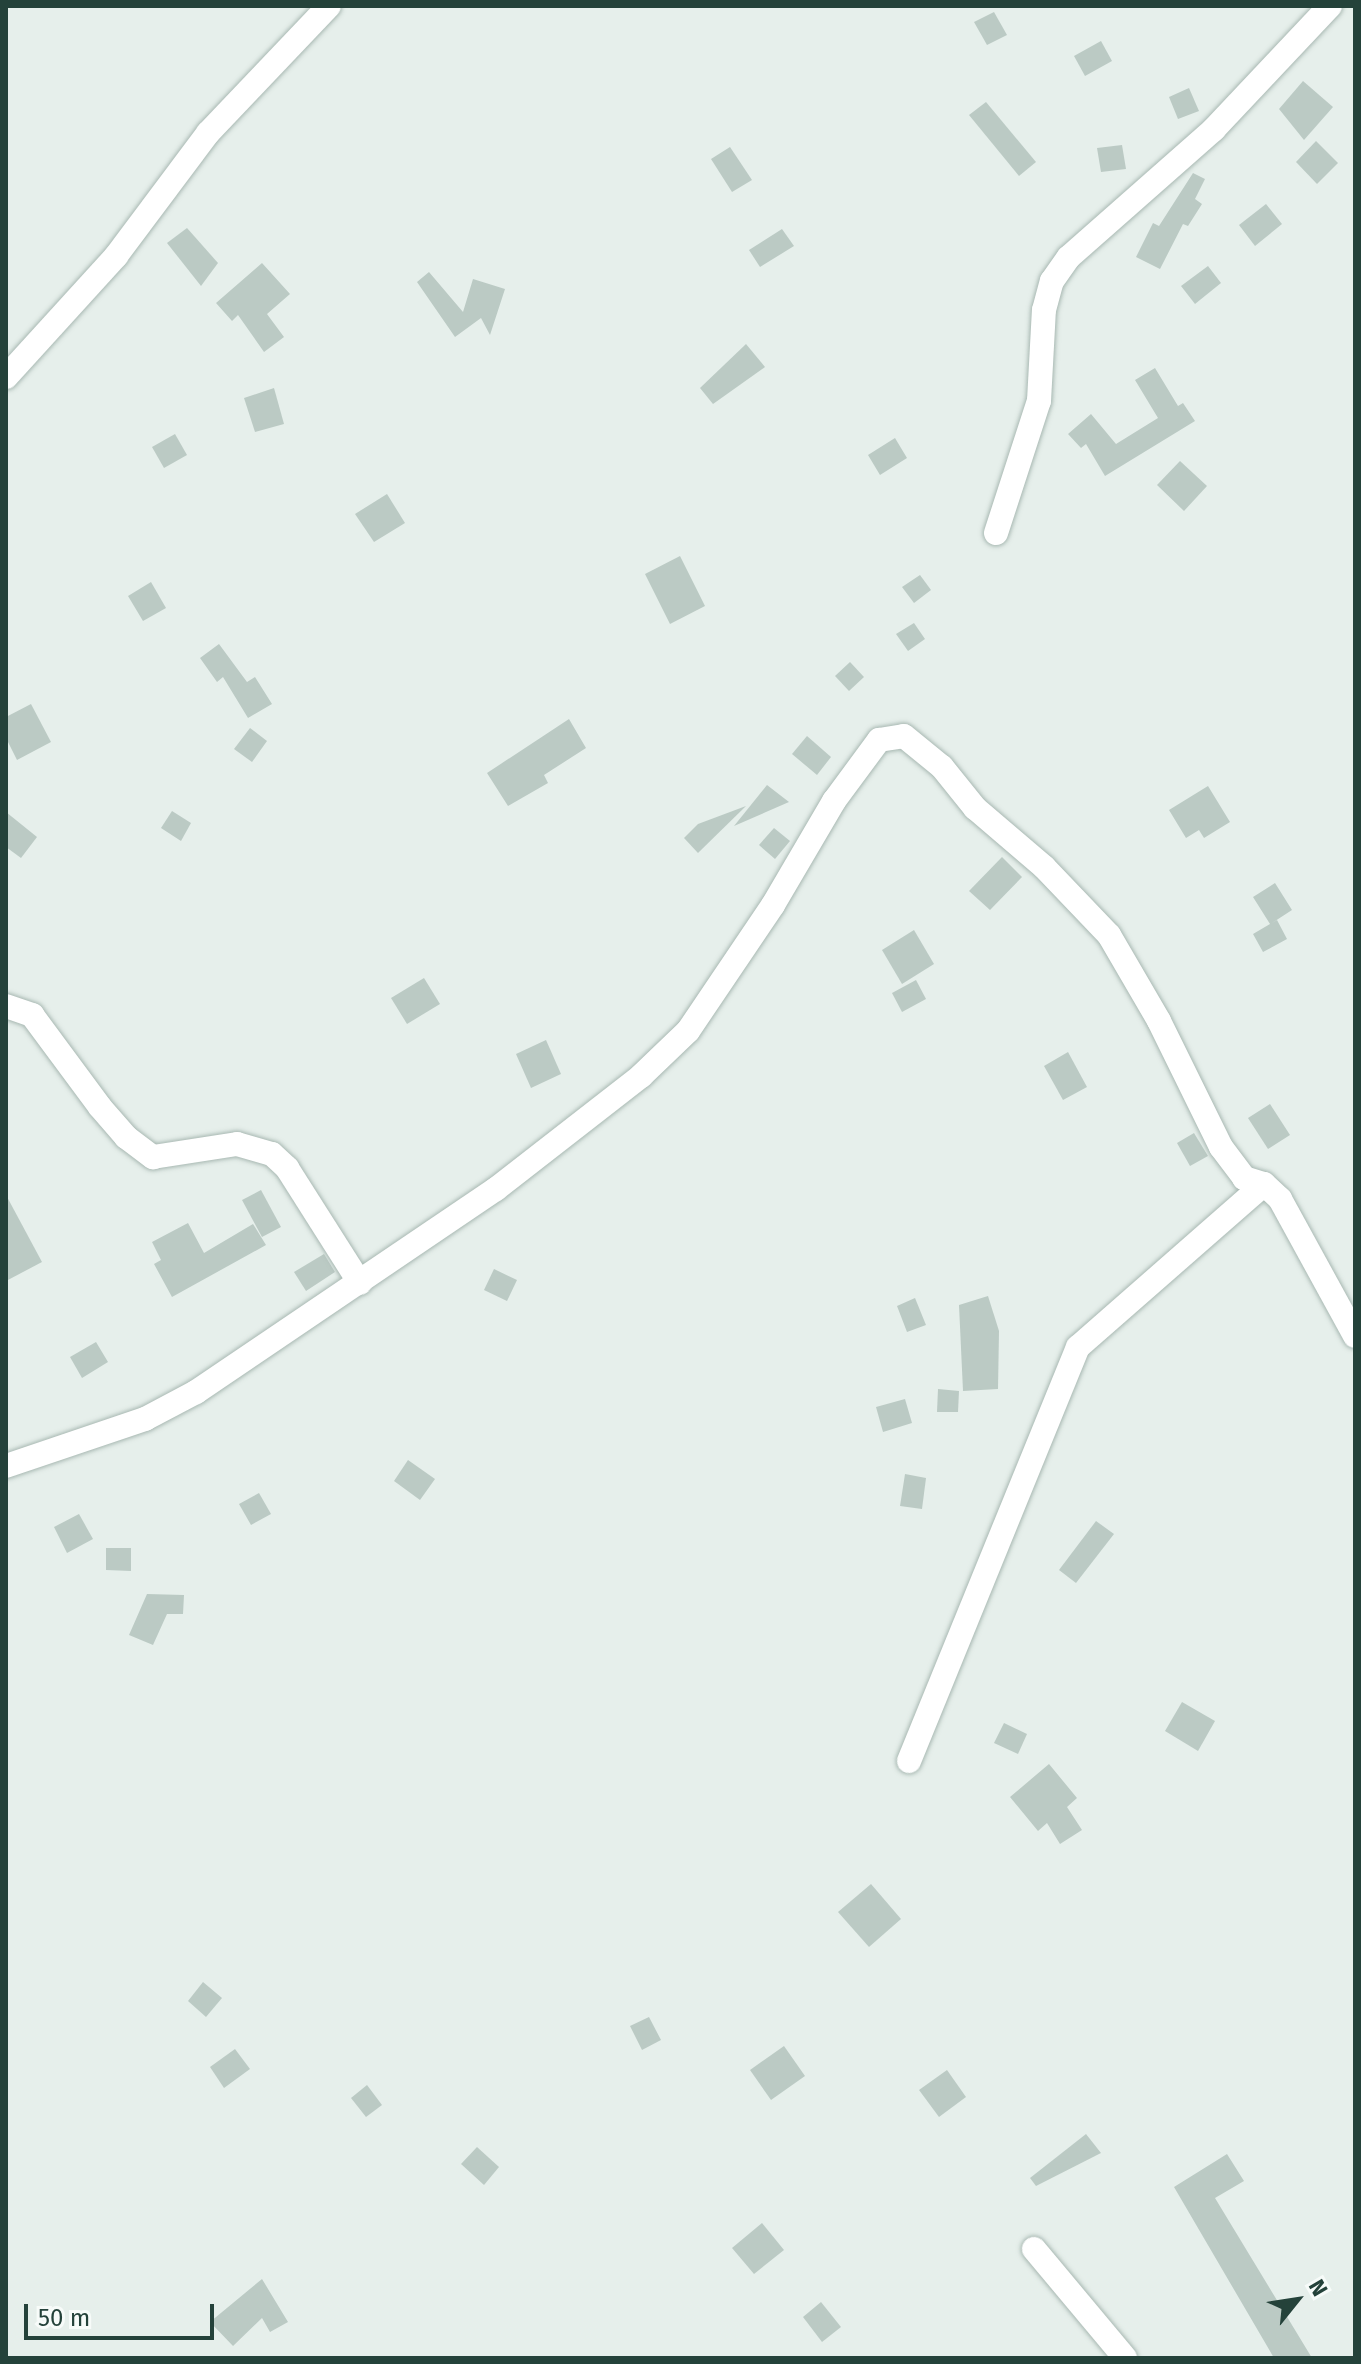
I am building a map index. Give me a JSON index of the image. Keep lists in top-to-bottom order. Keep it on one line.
{"scale_bar":"50 m","north":"top right"}
